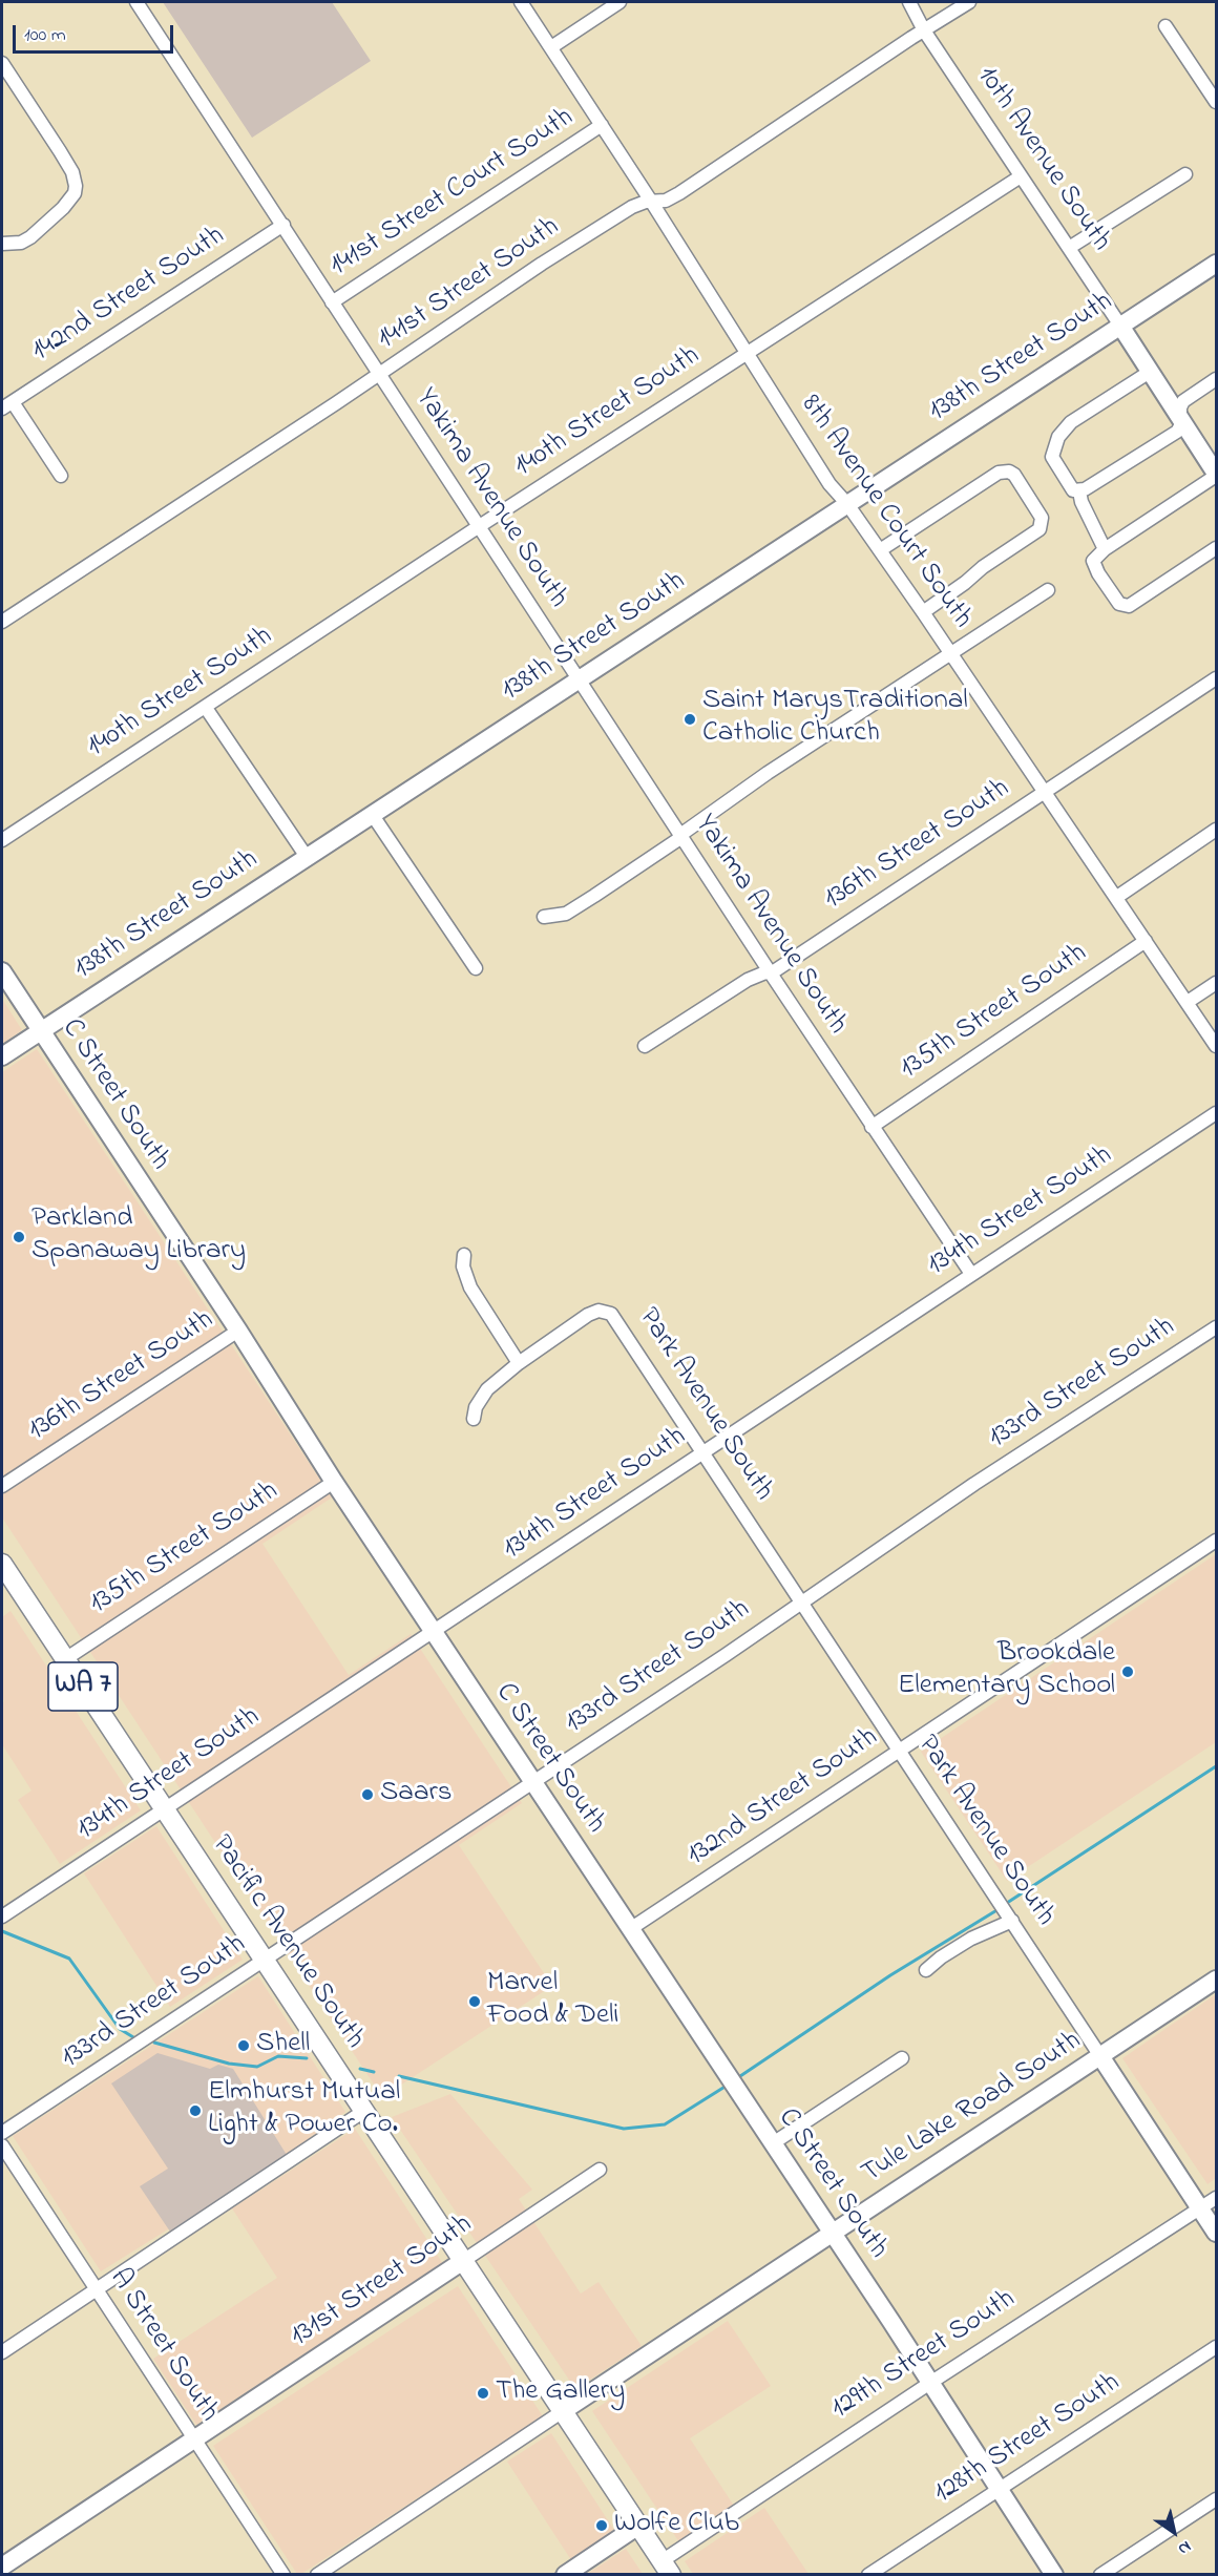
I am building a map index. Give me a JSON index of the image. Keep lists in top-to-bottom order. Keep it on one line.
{"streets":{"main road":["WA 7","Pacific Avenue South"],"street":["10th Avenue South","141st Street Court South","141st Street South","142nd Street South","138th Street South","140th Street South","Yakima Avenue South","8th Avenue Court South","136th Street South","135th Street South","C Street South","134th Street South","133rd Street South","Park Avenue South","132nd Street South","Tule Lake Road South","131st Street South","A Street South","129th Street South","128th Street South"]},"crossings":[["10th Avenue South","141st Street South"],["10th Avenue South","138th Street South"],["10th Avenue South","140th Street South"],["141st Street Court South","Yakima Avenue South"],["141st Street Court South","8th Avenue Court South"],["141st Street South","Yakima Avenue South"],["141st Street South","8th Avenue Court South"],["142nd Street South","Yakima Avenue South"],["138th Street South","Yakima Avenue South"],["138th Street South","8th Avenue Court South"],["138th Street South","C Street South"],["140th Street South","Yakima Avenue South"],["140th Street South","8th Avenue Court South"],["Yakima Avenue South","136th Street South"],["Yakima Avenue South","135th Street South"],["Yakima Avenue South","134th Street South"],["8th Avenue Court South","136th Street South"],["8th Avenue Court South","135th Street South"],["136th Street South","C Street South"],["135th Street South","C Street South"],["135th Street South","Pacific Avenue South"],["C Street South","134th Street South"],["C Street South","133rd Street South"],["C Street South","132nd Street South"],["C Street South","Tule Lake Road South"],["C Street South","129th Street South"],["C Street South","128th Street South"],["134th Street South","Park Avenue South"],["134th Street South","Pacific Avenue South"],["133rd Street South","Park Avenue South"],["133rd Street South","Pacific Avenue South"],["Park Avenue South","132nd Street South"],["Park Avenue South","Tule Lake Road South"],["Park Avenue South","129th Street South"],["Pacific Avenue South","Tule Lake Road South"],["Pacific Avenue South","131st Street South"],["Pacific Avenue South","129th Street South"],["131st Street South","A Street South"]],"places":["Saint MarysTraditional Catholic Church","Parkland Spanaway Library","Brookdale Elementary School","Saars","Marvel Food & Deli","Shell","Elmhurst Mutual Light & Power Co.","The Gallery","Wolfe Club"],"scale_bar":"100 m","north":"bottom right"}
